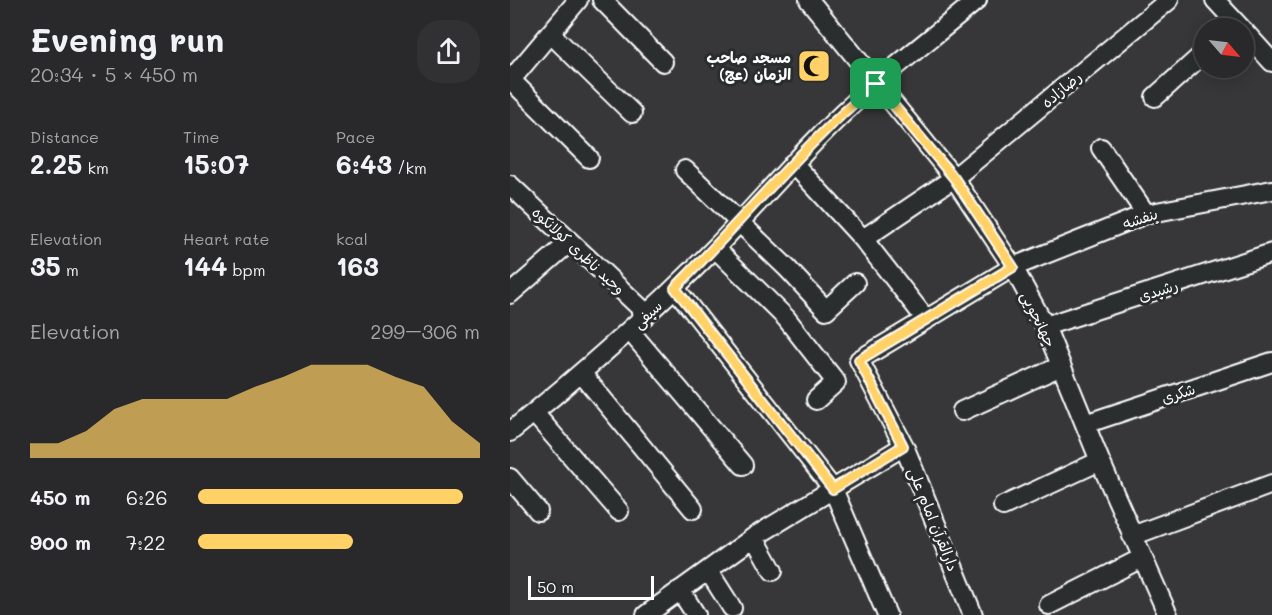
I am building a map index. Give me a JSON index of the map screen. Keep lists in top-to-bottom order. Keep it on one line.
{"streets":{"street":["رضازاده","بنفشه","وحید ناظری کولانکوه","رشیدی","سیفی","جهانجویی","شکری","دارالقرآن امام علی"]},"crossings":[["رضازاده","جهانجویی"],["بنفشه","جهانجویی"],["بنفشه","دارالقرآن امام علی"],["وحید ناظری کولانکوه","سیفی"],["رشیدی","جهانجویی"],["سیفی","جهانجویی"],["جهانجویی","شکری"],["جهانجویی","دارالقرآن امام علی"]],"places":{"mosque":["مسجد صاحب الزمان (عج)"]},"scale_bar":"50 m","north":"bottom right","page":{"heading":["Evening run","20:34 · 5 × 450 m"],"stats":[["Distance","2.25 km"],["Time","15:07"],["Pace","6:43 /km"],["Elevation","35 m"],["Heart rate","144 bpm"],["kcal","163"]],"chart":["Elevation","299–306 m"],"list":[{"name":"450 m","note":"6:26"},{"name":"900 m","note":"7:22"}],"scale":"50 m"}}
